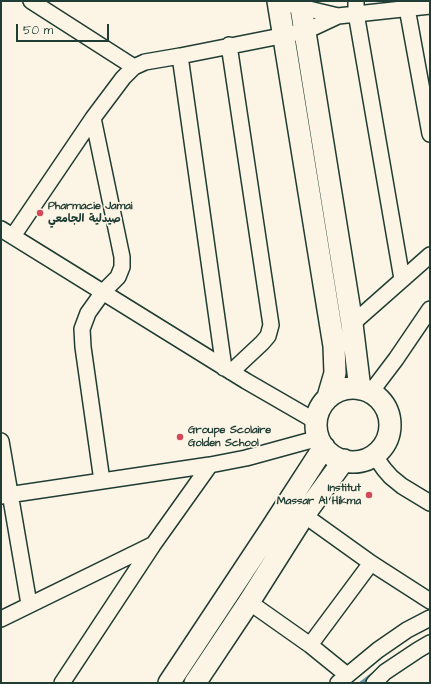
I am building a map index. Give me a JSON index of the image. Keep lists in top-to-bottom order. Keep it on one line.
{"places":["Pharmacie Jamai صيدلية الجامعي","Groupe Scolaire Golden School","Institut Massar Al Hikma"],"scale_bar":"50 m"}
